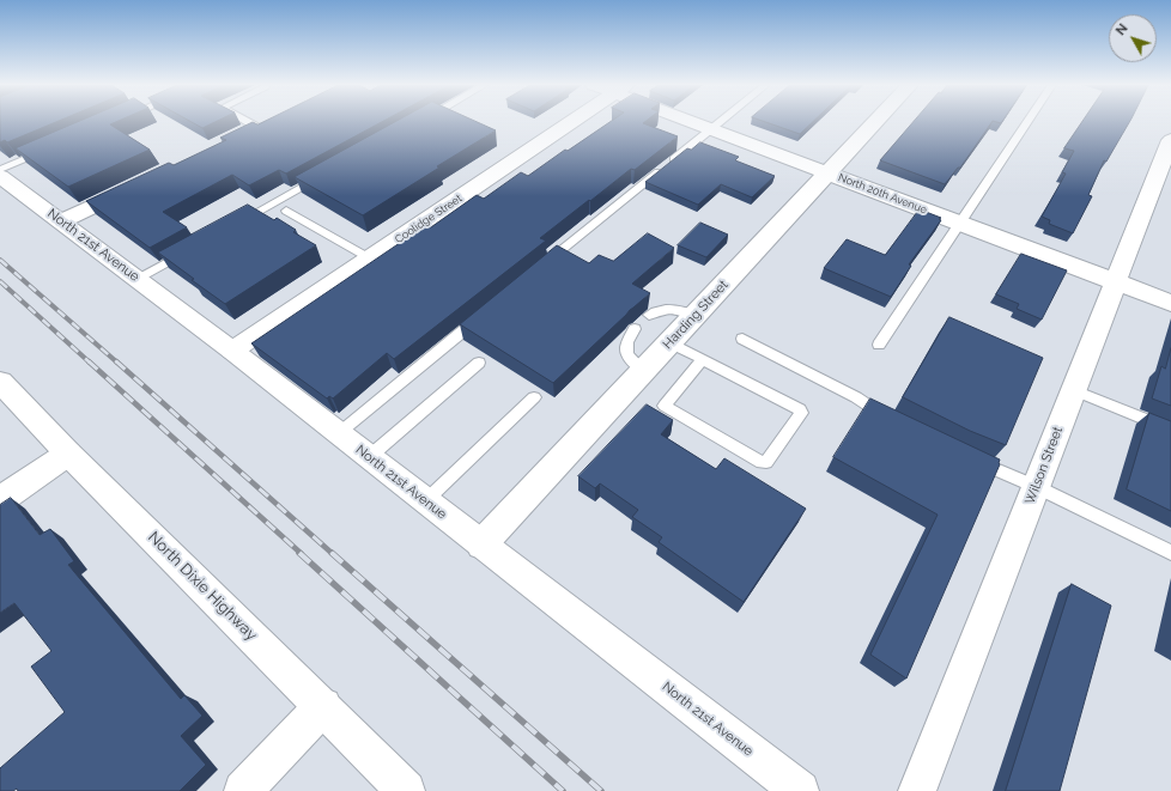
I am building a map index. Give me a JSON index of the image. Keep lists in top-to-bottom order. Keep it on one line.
{"streets":{"street":["North 20th Avenue","Coolidge Street","North 21st Avenue","Harding Street","Wilson Street","North Dixie Highway"]},"crossings":[["North 20th Avenue","Harding Street"],["North 20th Avenue","Wilson Street"],["Coolidge Street","North 21st Avenue"],["North 21st Avenue","Harding Street"]],"north":"top left"}
